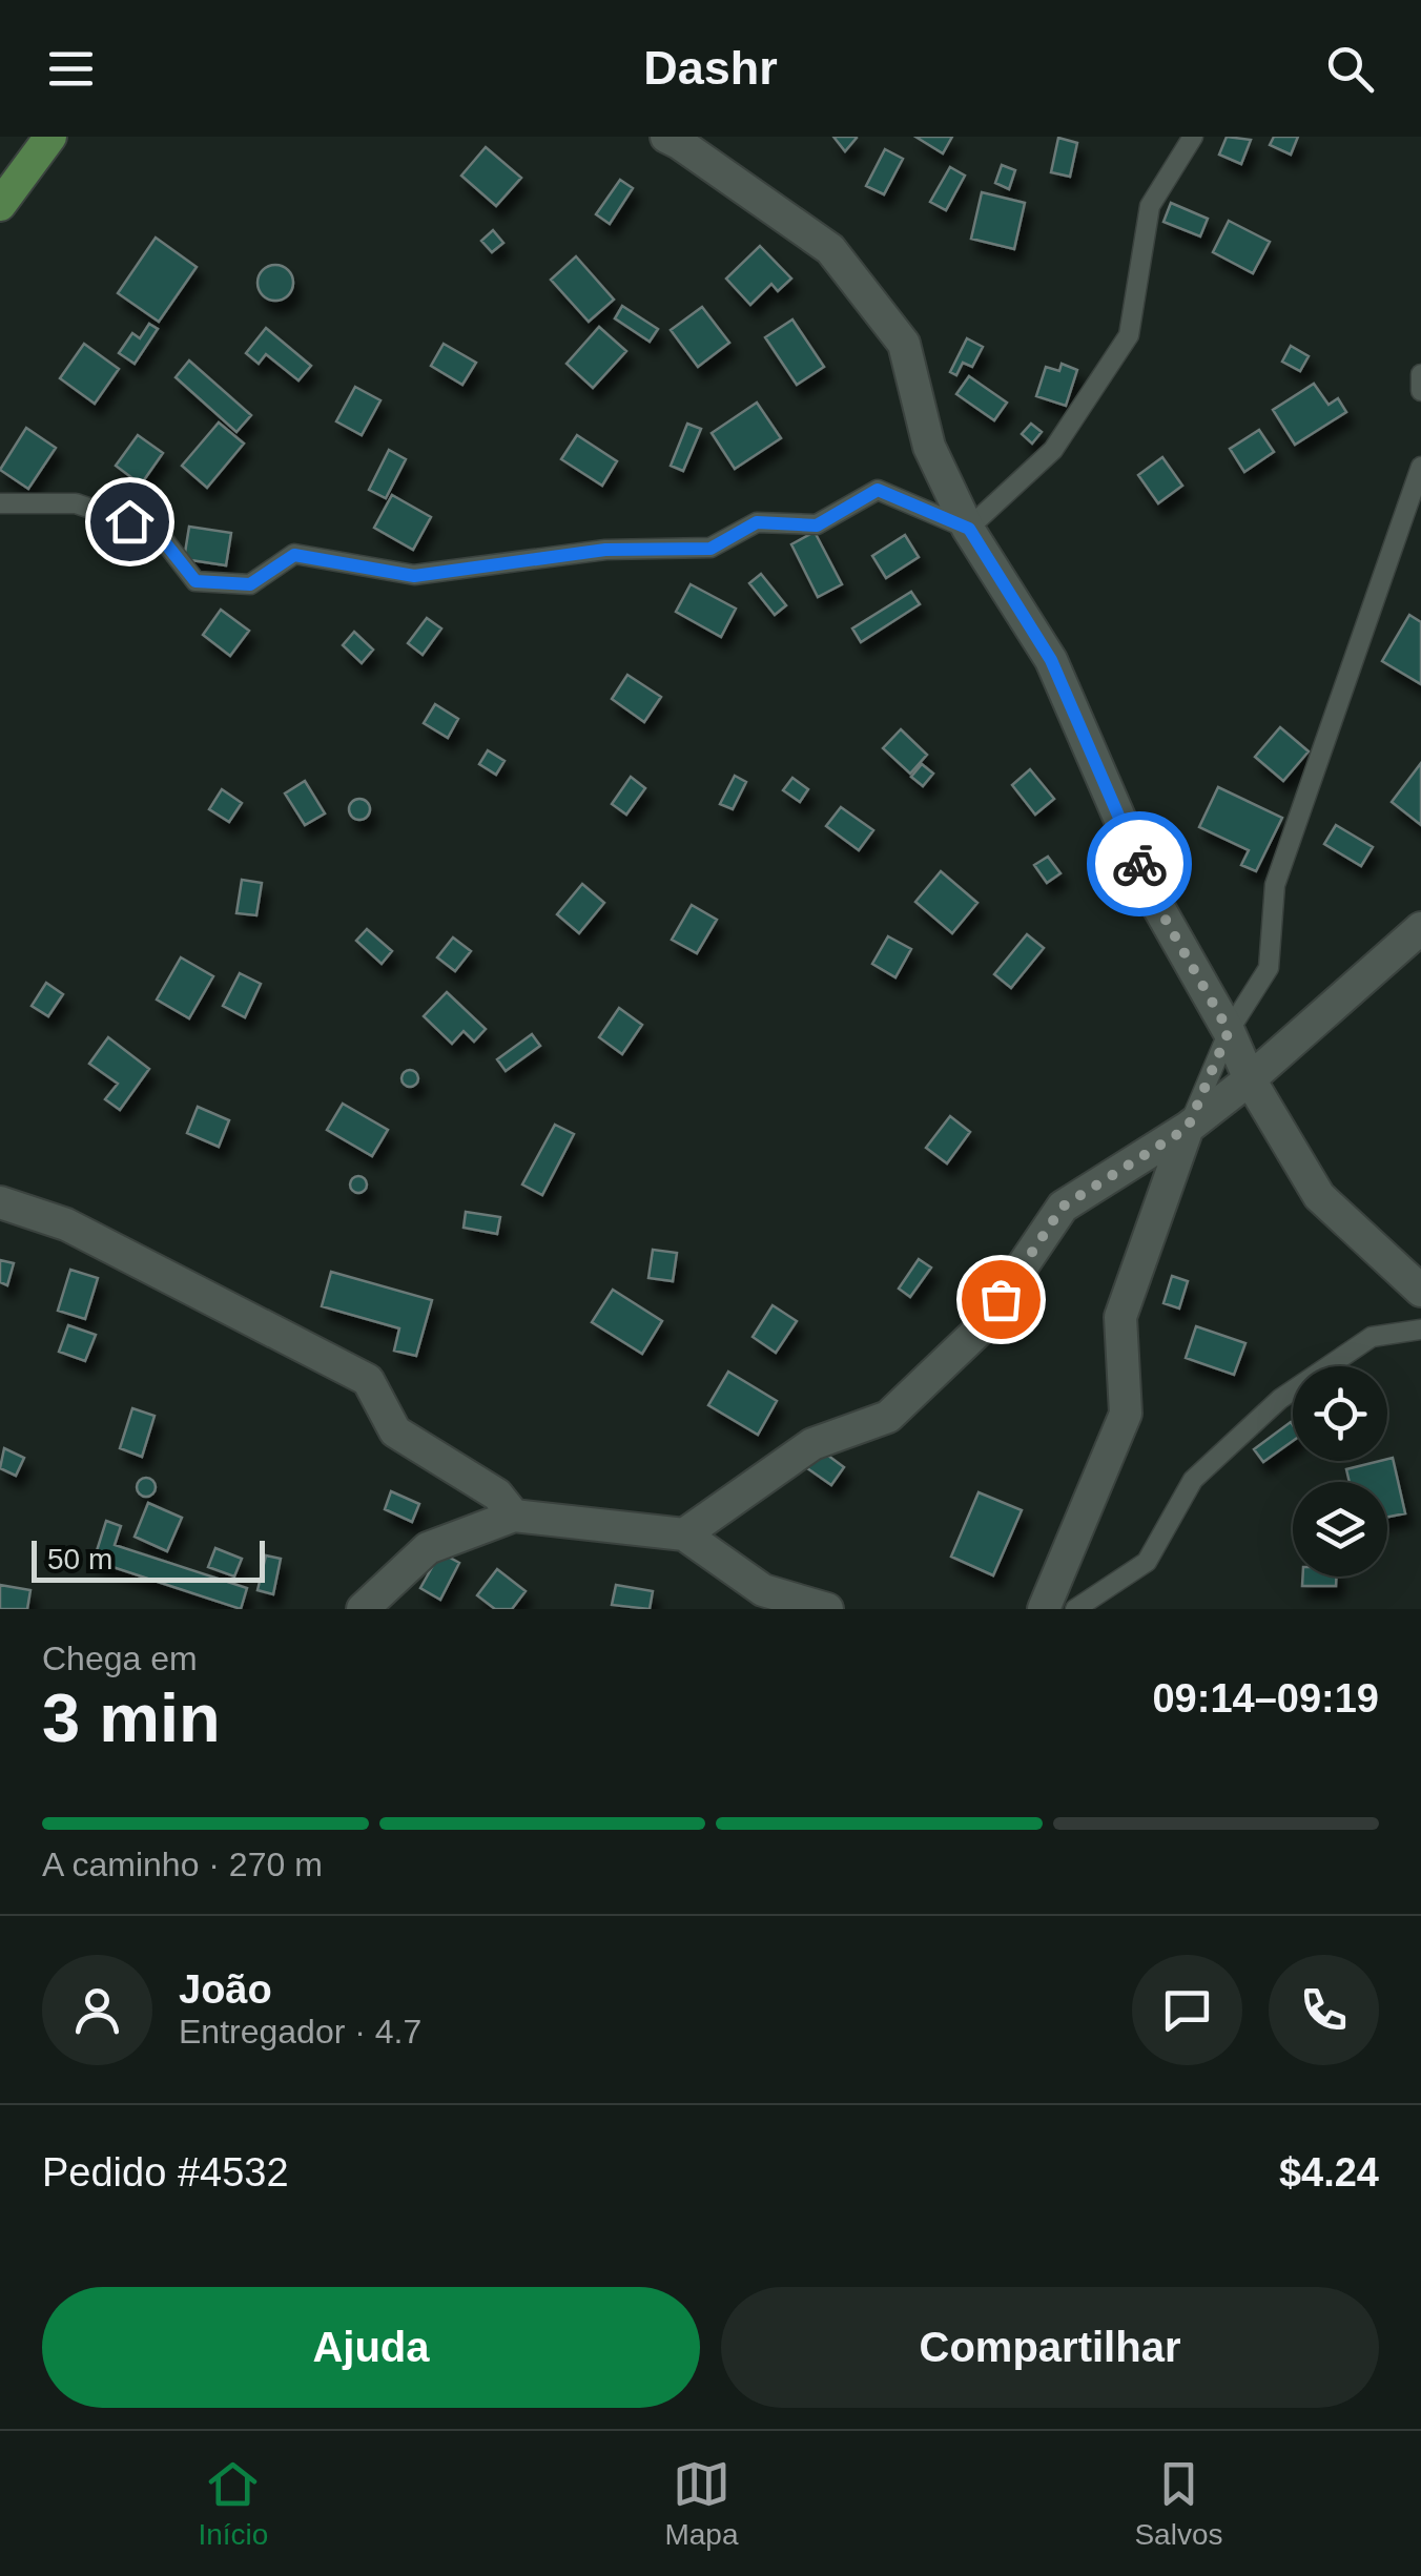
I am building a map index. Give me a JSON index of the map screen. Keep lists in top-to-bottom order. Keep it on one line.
{"scale_bar":"50 m","page":{"header":"Dashr","scale":"50 m","heading":["3 min","Chega em","09:14–09:19"],"panel":["João","Entregador · 4.7","Pedido #4532","$4.24"],"bar":"A caminho · 270 m","buttons":["Ajuda","Compartilhar"],"tabs":["Início","Mapa","Salvos"]}}
